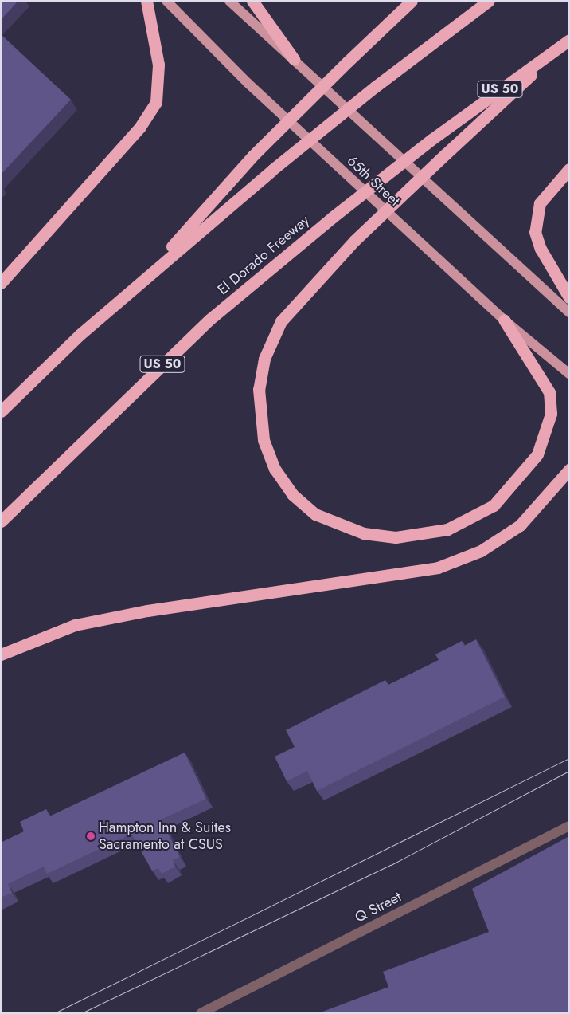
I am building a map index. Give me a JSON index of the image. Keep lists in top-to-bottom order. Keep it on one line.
{"streets":{"highway":["US 50","El Dorado Freeway"],"main road":["65th Street"],"street":["Q Street"]},"places":["Hampton Inn & Suites Sacramento at CSUS"]}
